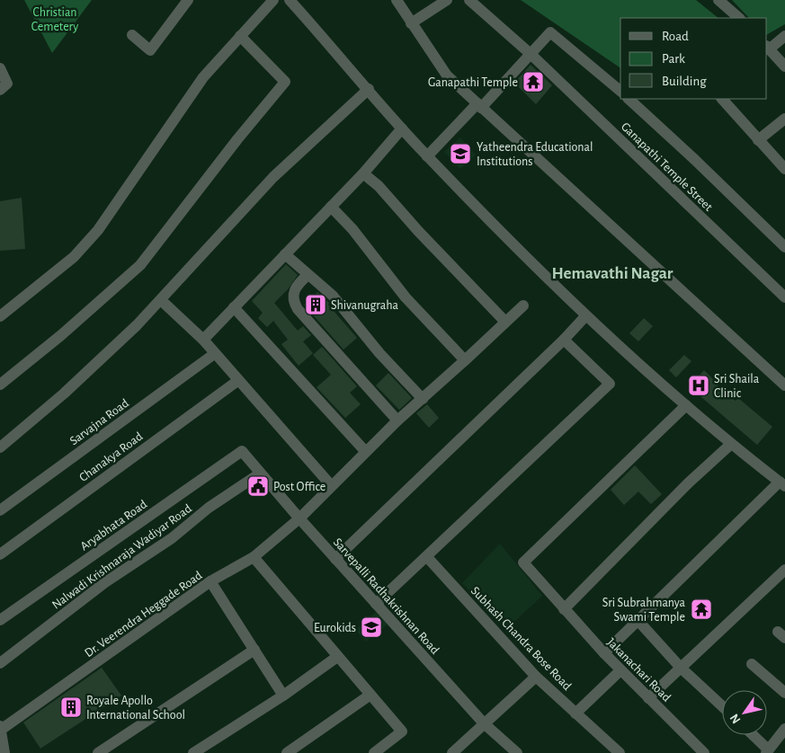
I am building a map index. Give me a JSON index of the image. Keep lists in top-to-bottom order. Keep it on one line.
{"streets":{"street":["Ganapathi Temple Street","Sarvajna Road","Chanakya Road","Aryabhata Road","Nalwadi Krishnaraja Wadiyar Road","Sarvepalli Radhakrishnan Road","Dr. Veerendra Heggade Road","Subhash Chandra Bose Road","Jakanachari Road"]},"crossings":[["Aryabhata Road","Sarvepalli Radhakrishnan Road"],["Nalwadi Krishnaraja Wadiyar Road","Sarvepalli Radhakrishnan Road"],["Sarvepalli Radhakrishnan Road","Dr. Veerendra Heggade Road"]],"districts":["Hemavathi Nagar"],"parks":["Christian Cemetery"],"places":{"temple":["Ganapathi Temple","Sri Subrahmanya Swami Temple"],"school or university":["Yatheendra Educational Institutions","Eurokids"],"building":["Shivanugraha","Royale Apollo International School"],"hospital":["Sri Shaila Clinic"],"public building":["Post Office"]},"legend":["Road","Park","Building"],"north":"bottom left"}
